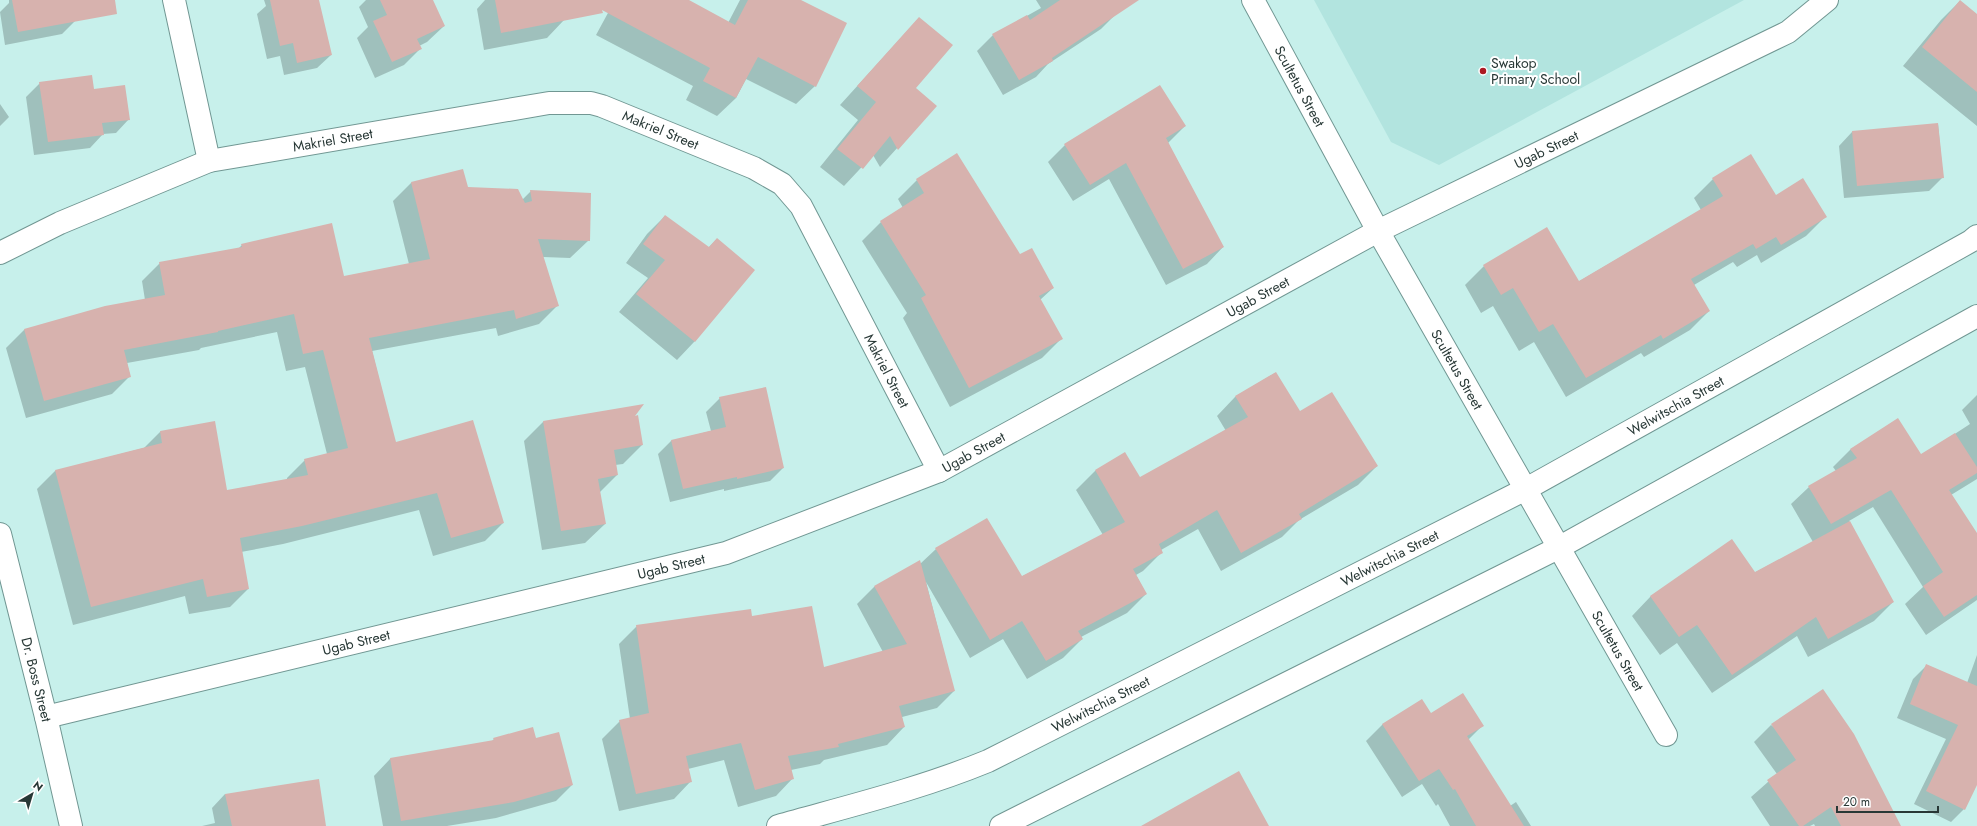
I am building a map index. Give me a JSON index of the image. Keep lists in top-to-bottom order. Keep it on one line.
{"streets":{"street":["Scultetus Street","Makriel Street","Ugab Street","Welwitschia Street","Dr. Boss Street"]},"crossings":[["Scultetus Street","Ugab Street"],["Scultetus Street","Welwitschia Street"],["Makriel Street","Ugab Street"],["Ugab Street","Dr. Boss Street"]],"places":["Swakop Primary School"],"scale_bar":"20 m","north":"top right"}
